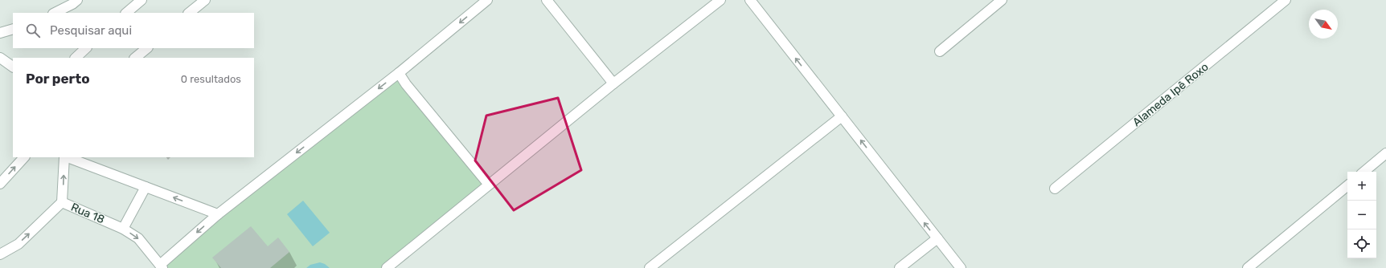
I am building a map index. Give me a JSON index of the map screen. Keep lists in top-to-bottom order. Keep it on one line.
{"streets":{"street":["Alameda Ipê Roxo","Rua 18"]},"north":"bottom right","page":{"search":"Pesquisar aqui","heading":["Por perto","0 resultados"],"map_buttons":["+","−"]}}
